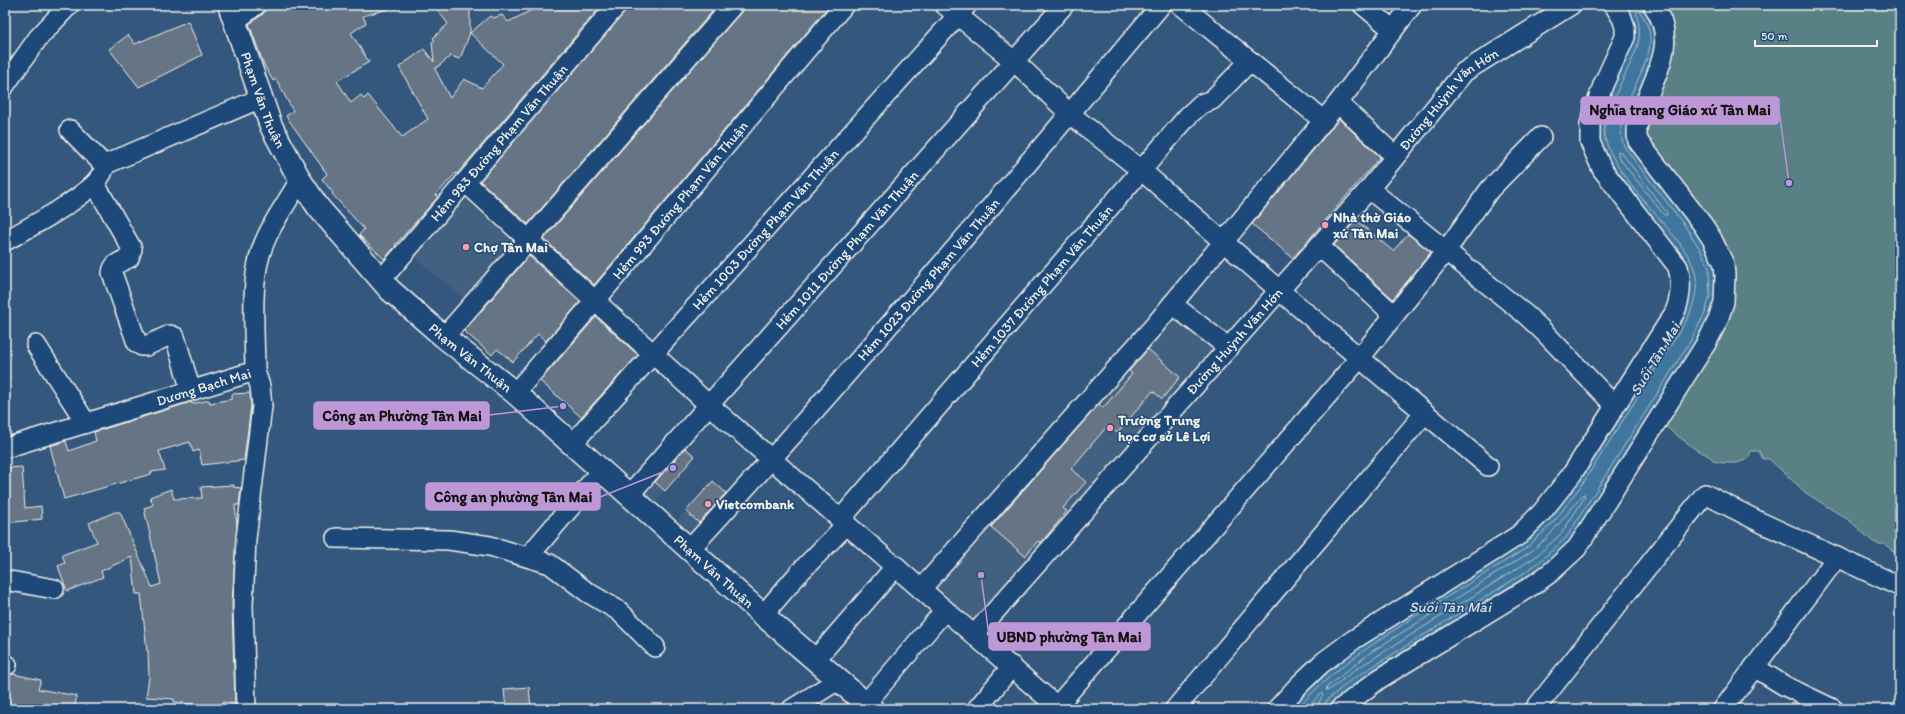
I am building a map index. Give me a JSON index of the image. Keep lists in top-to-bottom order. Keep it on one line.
{"streets":{"main road":["Phạm Văn Thuận"],"street":["Đường Huỳnh Văn Hớn","Hẻm 983 Đường Phạm Văn Thuận","Hẻm 993 Đường Phạm Văn Thuận","Hẻm 1003 Đường Phạm Văn Thuận","Hẻm 1011 Đường Phạm Văn Thuận","Hẻm 1023 Đường Phạm Văn Thuận","Hẻm 1037 Đường Phạm Văn Thuận","Dương Bạch Mai"]},"crossings":[["Phạm Văn Thuận","Hẻm 983 Đường Phạm Văn Thuận"],["Phạm Văn Thuận","Hẻm 993 Đường Phạm Văn Thuận"],["Phạm Văn Thuận","Hẻm 1003 Đường Phạm Văn Thuận"],["Phạm Văn Thuận","Hẻm 1011 Đường Phạm Văn Thuận"],["Phạm Văn Thuận","Hẻm 1023 Đường Phạm Văn Thuận"],["Phạm Văn Thuận","Hẻm 1037 Đường Phạm Văn Thuận"],["Phạm Văn Thuận","Dương Bạch Mai"]],"water":["Suối Tân Mai"],"places":["Nghĩa trang Giáo xứ Tân Mai","Nhà thờ Giáo xứ Tân Mai","Chợ Tân Mai","Công an Phường Tân Mai","Trường Trung học cơ sở Lê Lợi","Công an phường Tân Mai","Vietcombank","UBND phường Tân Mai"],"scale_bar":"50 m"}
